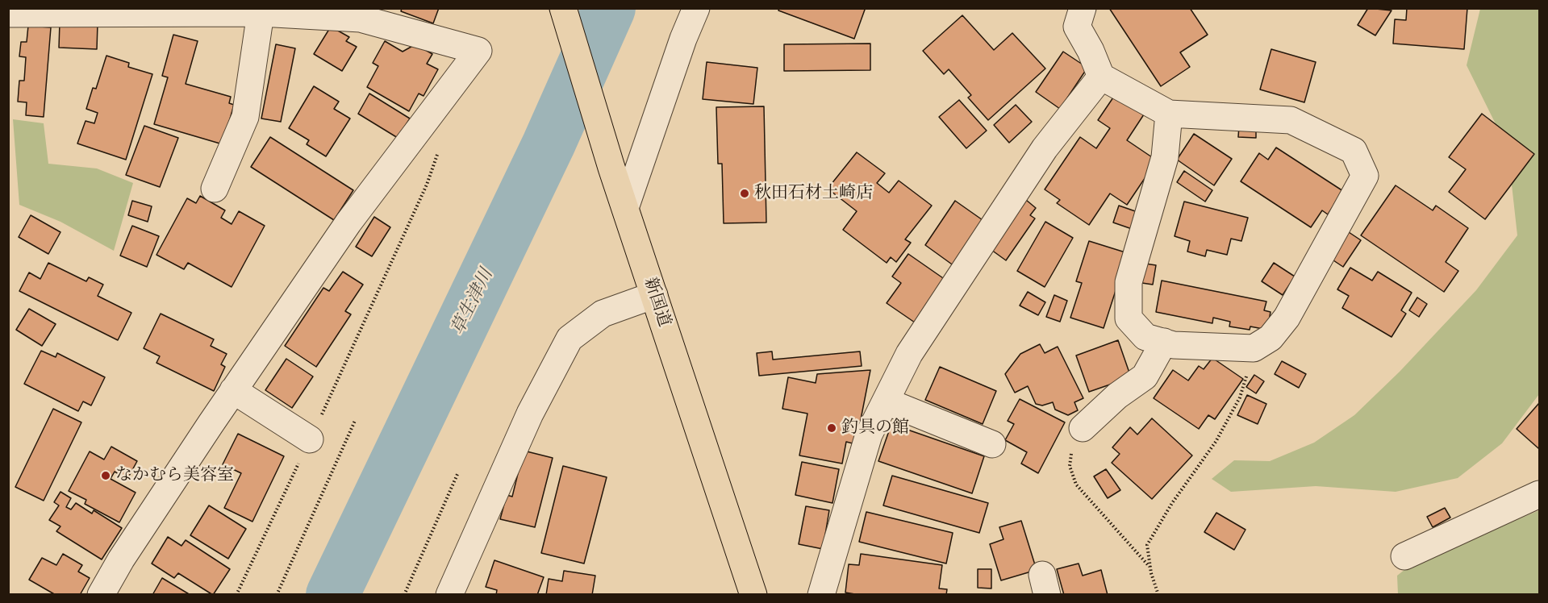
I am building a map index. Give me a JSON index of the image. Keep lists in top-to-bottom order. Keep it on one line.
{"streets":{"main road":["新国道"]},"water":["草生津川"],"places":["秋田石材土崎店","釣具の館","なかむら美容室"]}
